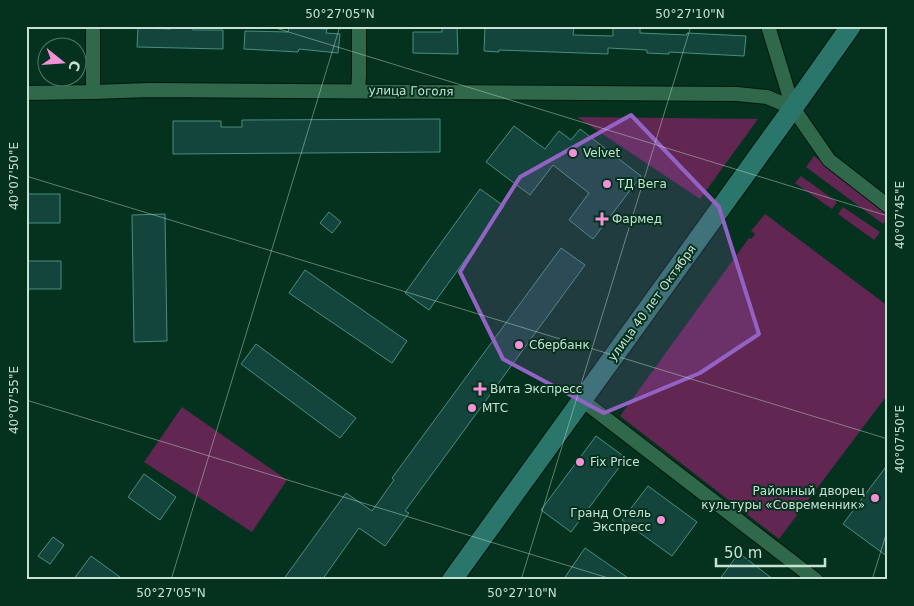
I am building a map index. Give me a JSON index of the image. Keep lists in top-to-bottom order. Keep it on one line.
{"streets":{"street":["улица Гоголя","улица 40 лет Октября"]},"crossings":[["улица Гоголя","улица 40 лет Октября"]],"places":{"other":["Velvet","ТД Вега","Сбербанк","МТС","Fix Price","Районный дворец культуры «Современник»","Гранд Отель Экспресс"],"health":["Фармед","Вита Экспресс"]},"scale_bar":"50 m","north":"right","coordinates":["50°27'05\"N","50°27'10\"N","40°07'50\"E","40°07'45\"E","40°07'55\"E"]}
